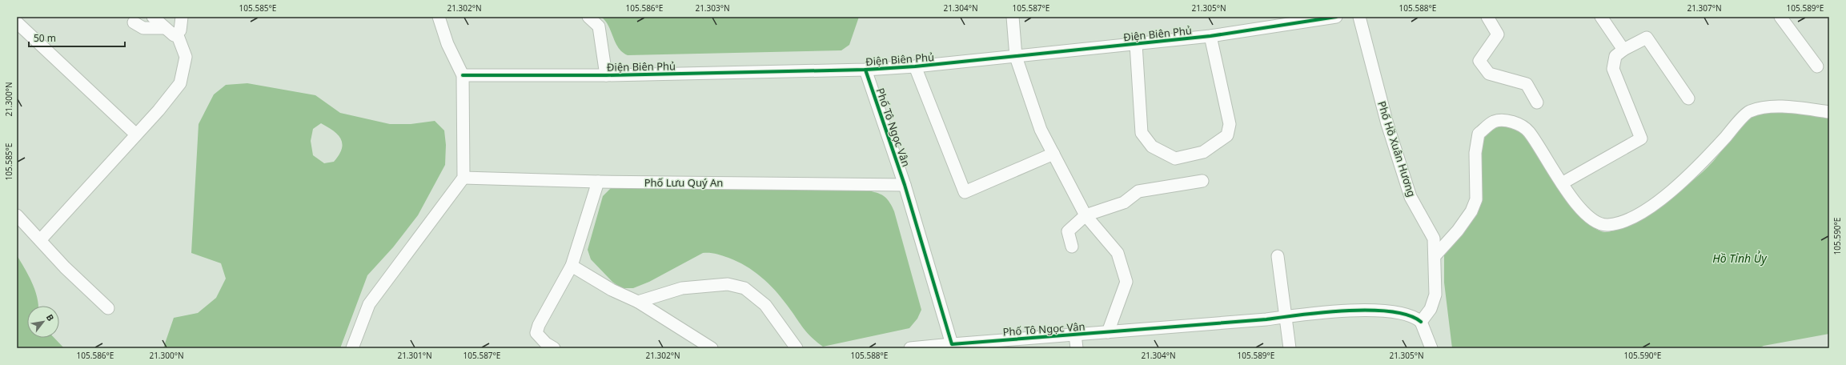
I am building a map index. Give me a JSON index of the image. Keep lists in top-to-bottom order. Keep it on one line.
{"streets":{"street":["Điện Biên Phủ","Phố Tô Ngọc Vân","Phố Hồ Xuân Hương","Phố Lưu Quý An"]},"crossings":[["Điện Biên Phủ","Phố Tô Ngọc Vân"],["Phố Tô Ngọc Vân","Phố Hồ Xuân Hương"],["Phố Tô Ngọc Vân","Phố Lưu Quý An"]],"water":["Hồ Tỉnh Ủy"],"scale_bar":"50 m","north":"top right","coordinates":["105.585°E","21.302°N","105.586°E","21.303°N","21.304°N","105.587°E","21.305°N","105.588°E","21.307°N","105.589°E","21.300°N","105.590°E","21.301°N"]}
